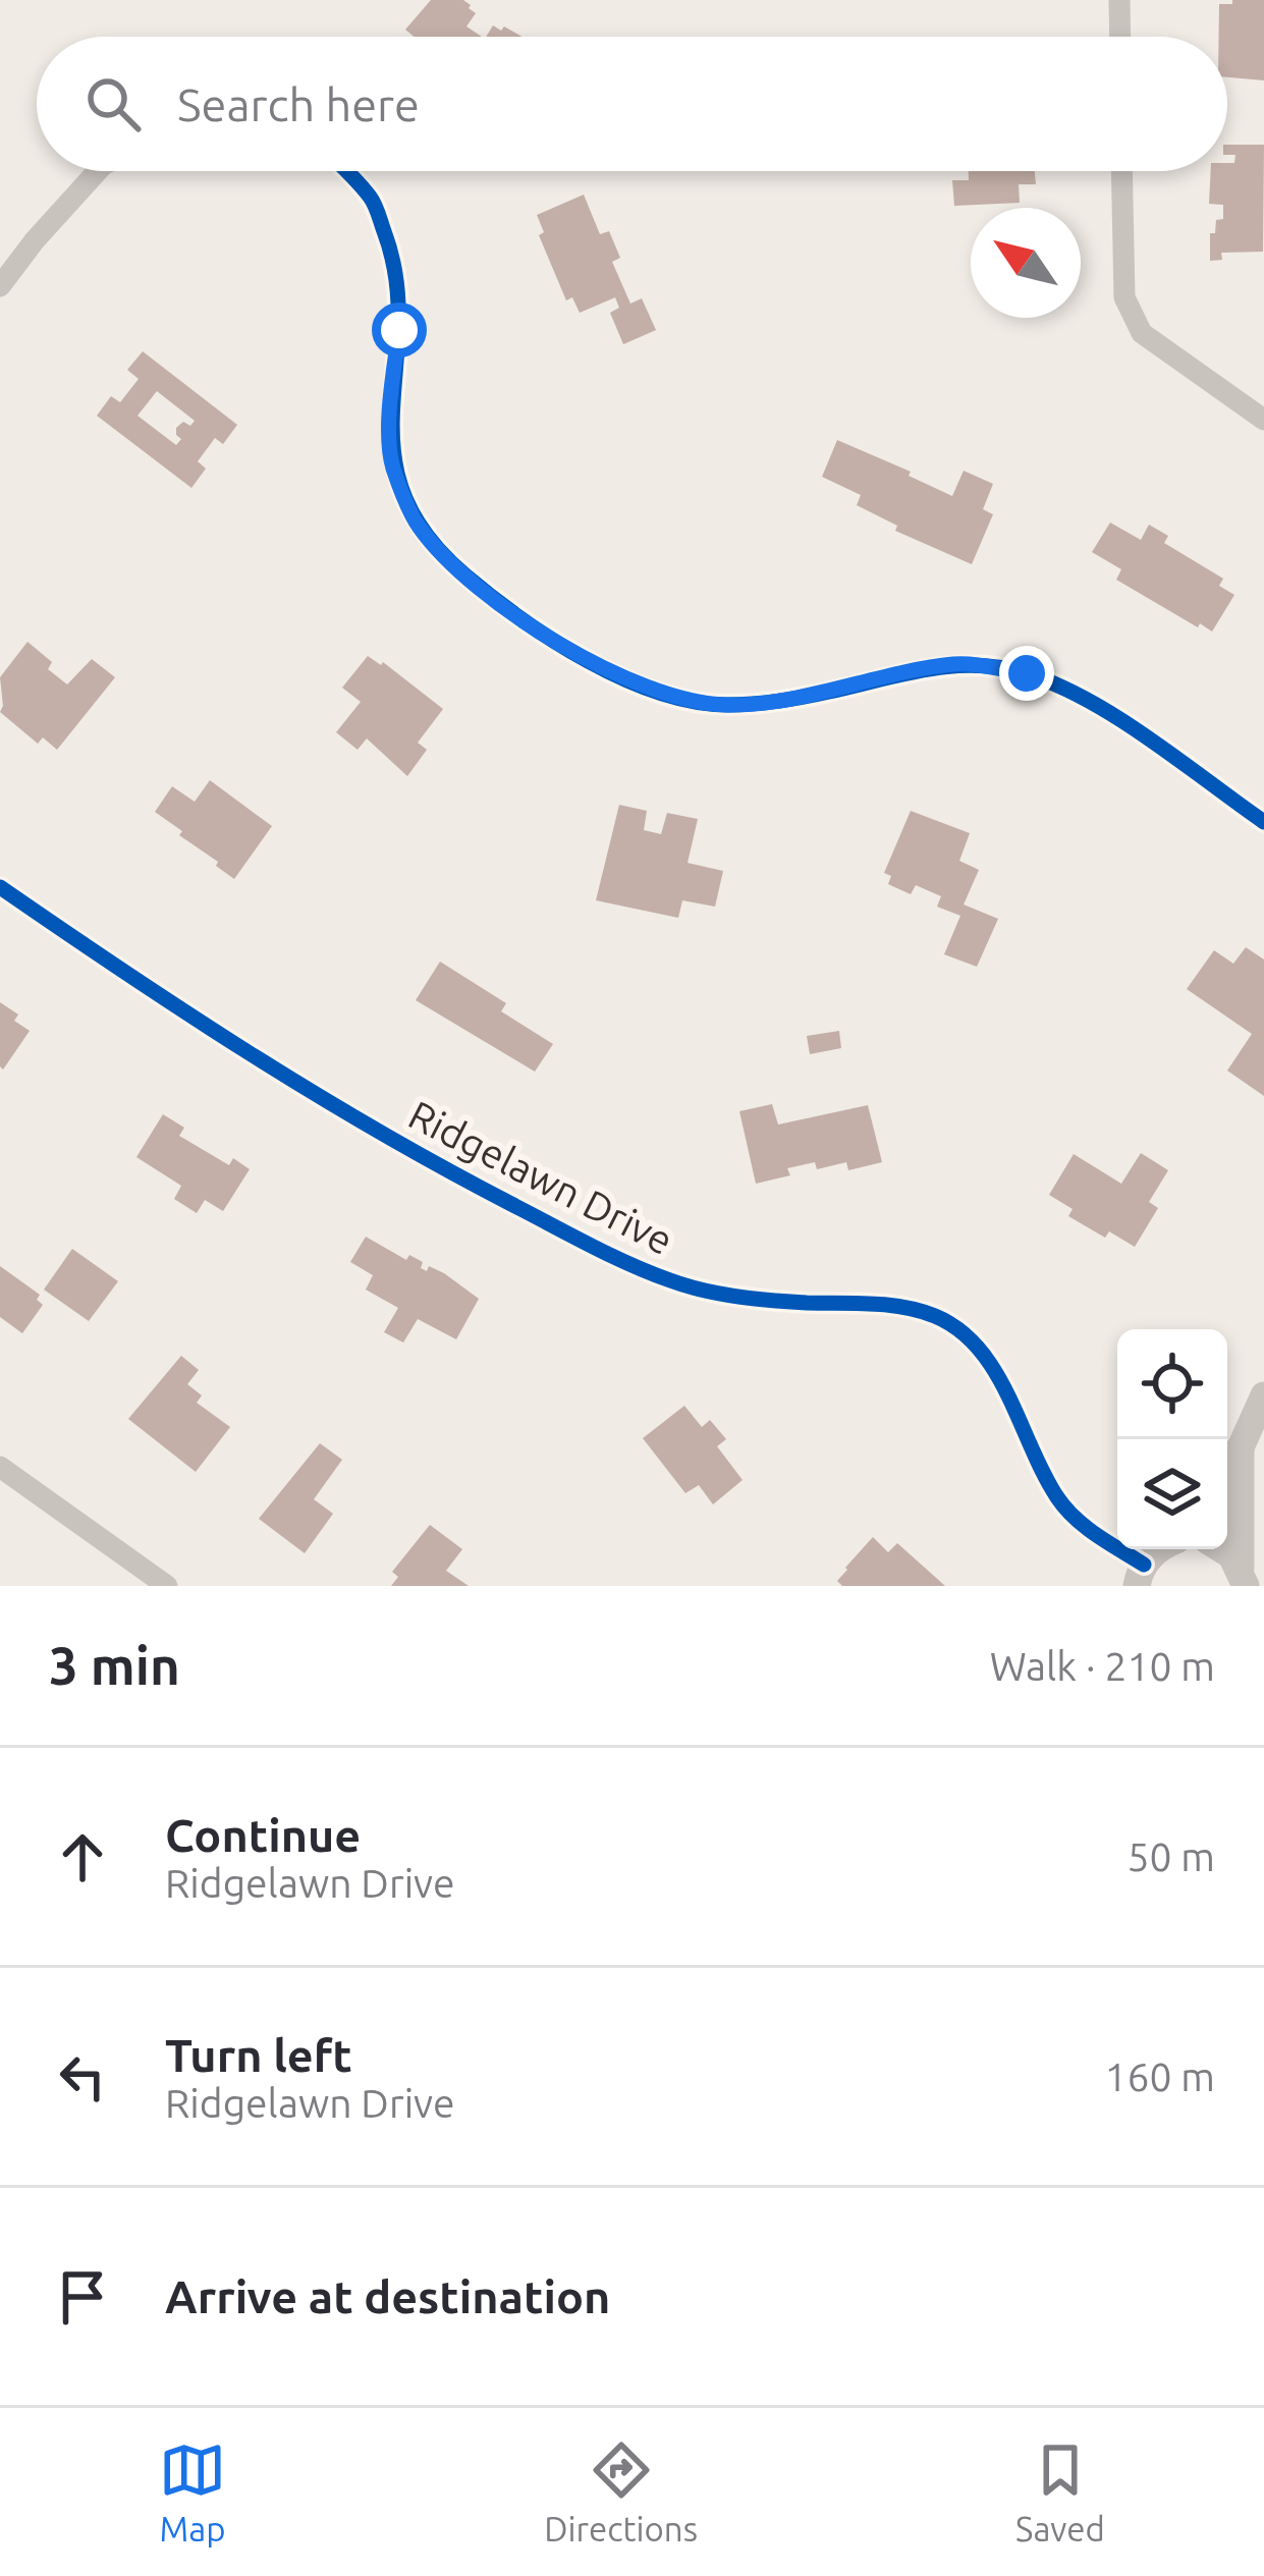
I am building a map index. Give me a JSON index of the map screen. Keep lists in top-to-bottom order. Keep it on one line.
{"streets":{"street":["Ridgelawn Drive"]},"north":"top left","page":{"search":"Search here","heading":["3 min","Walk · 210 m"],"list":[["Continue","Ridgelawn Drive","50 m"],["Turn left","Ridgelawn Drive","160 m"],"Arrive at destination"],"nav":["Map","Directions","Saved"]}}
